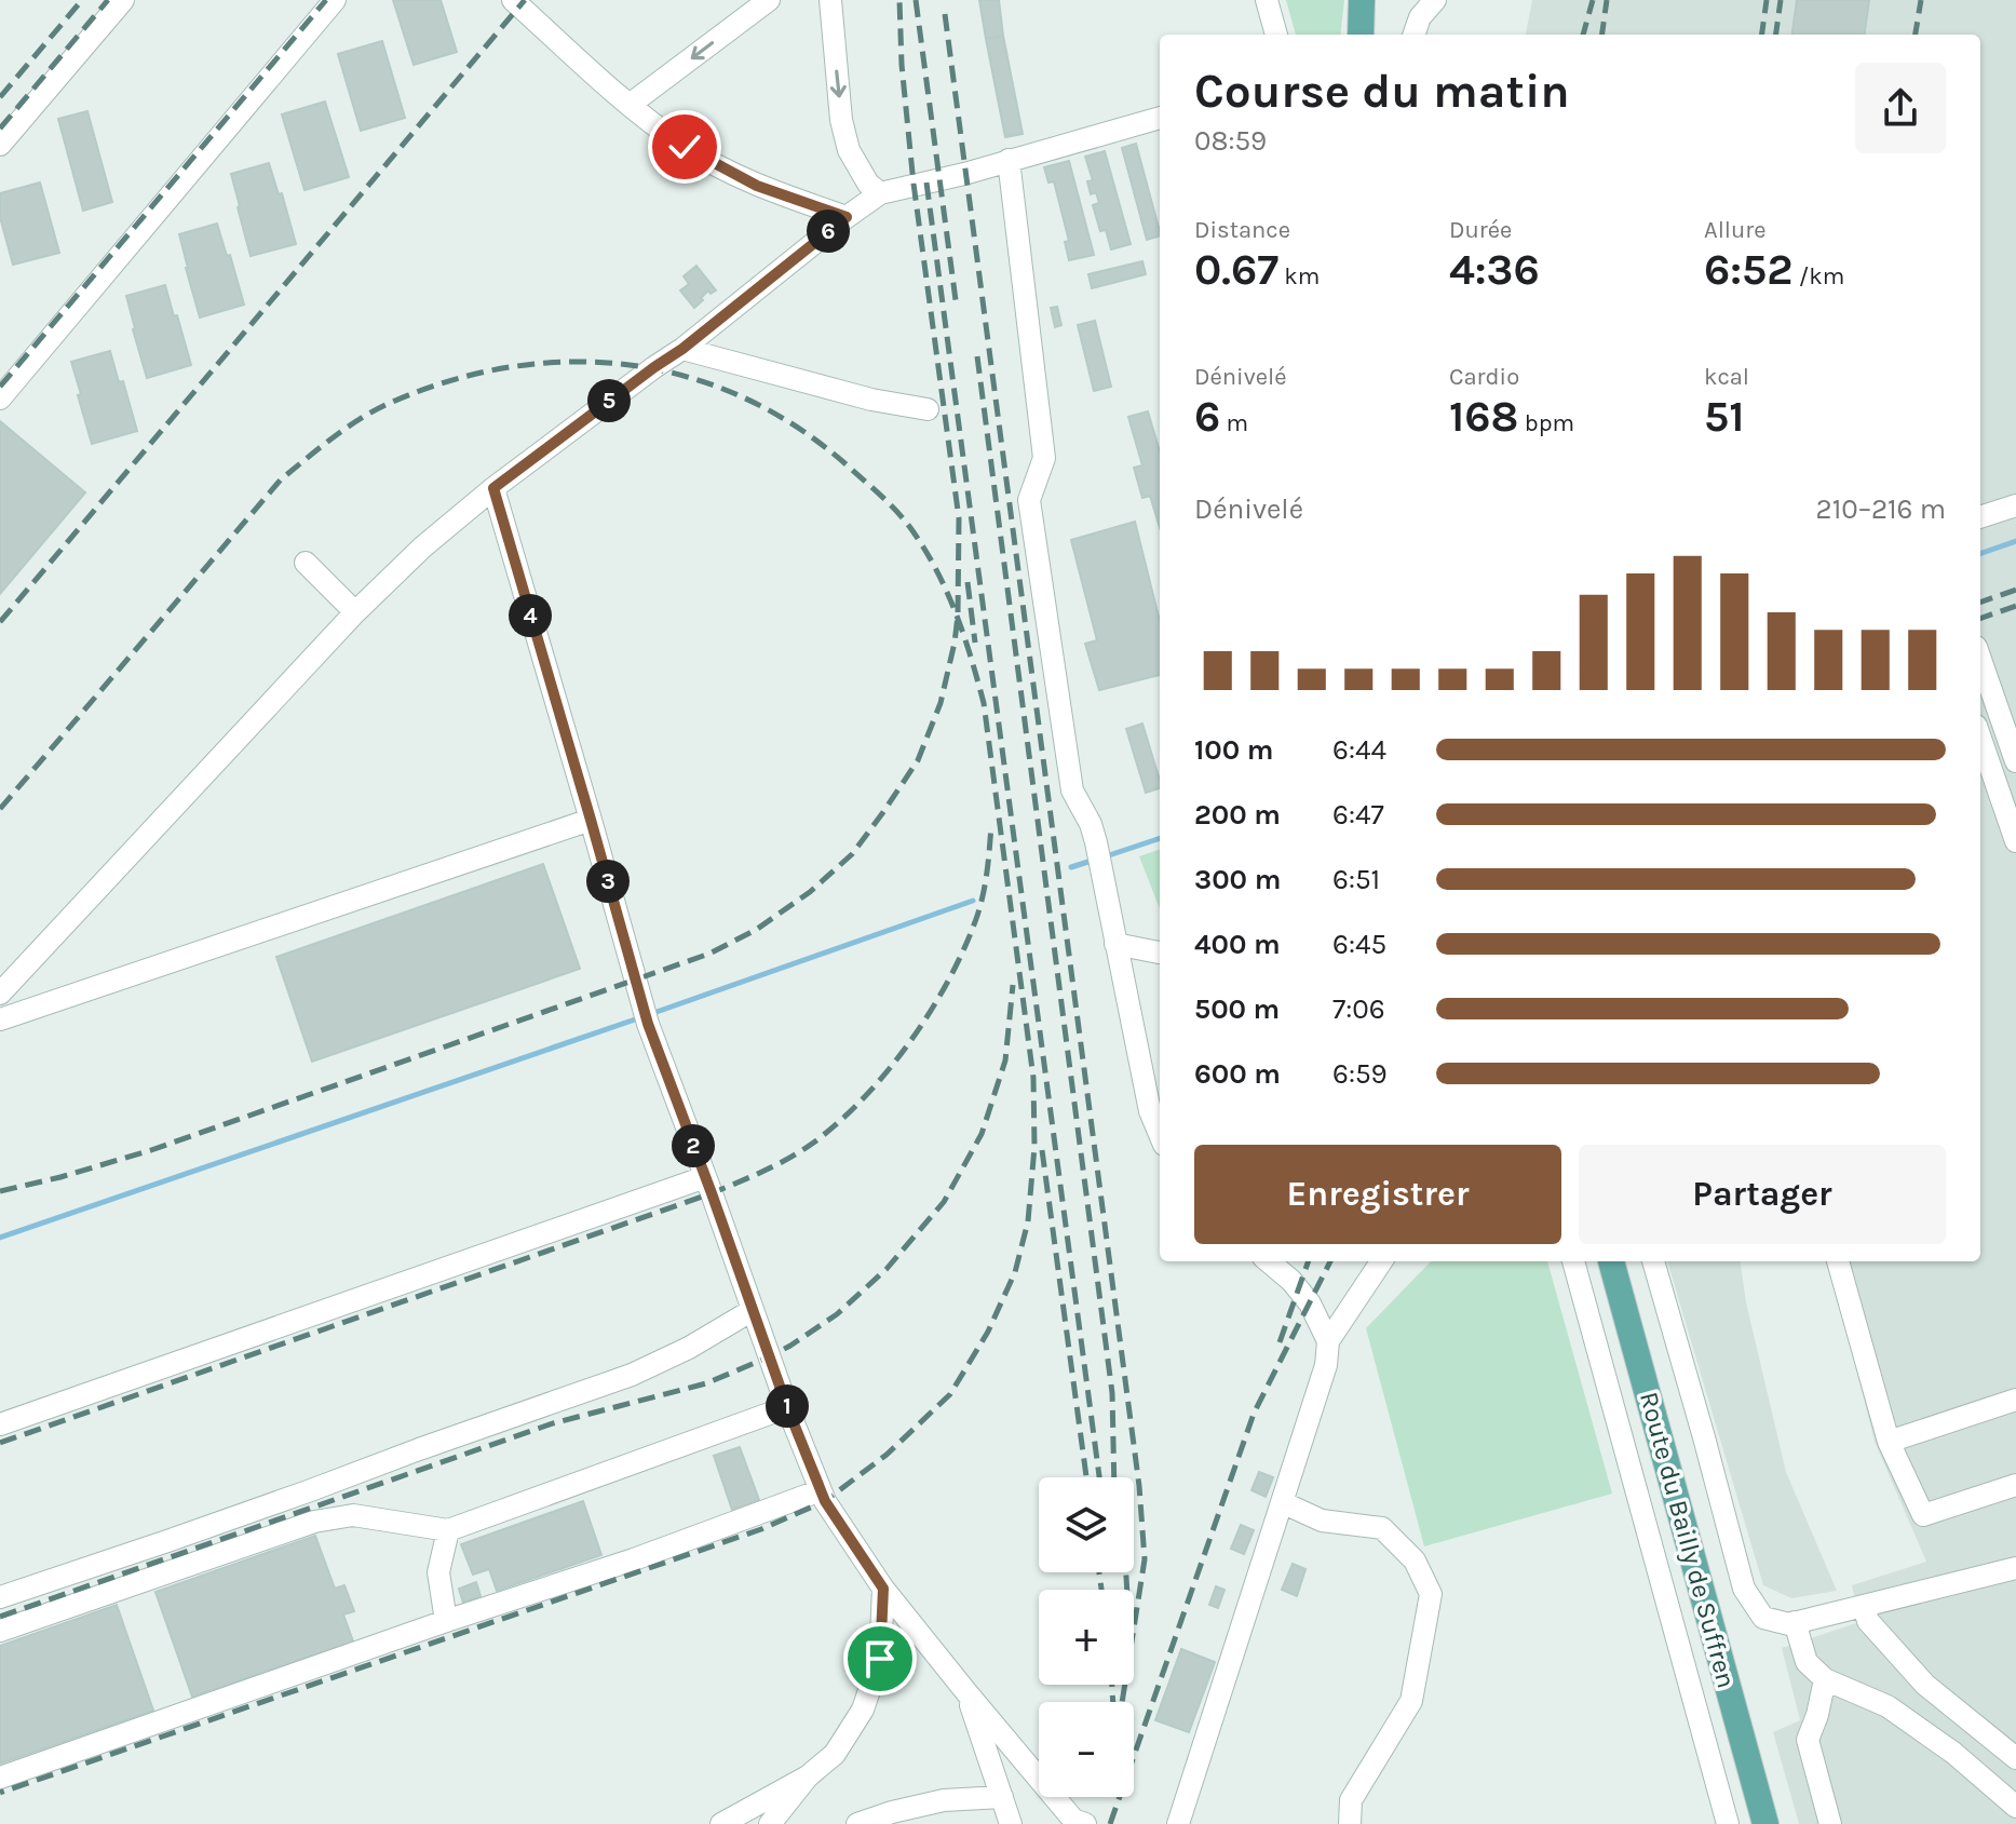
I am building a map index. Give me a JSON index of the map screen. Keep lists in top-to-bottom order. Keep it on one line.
{"streets":{"main road":["Route du Bailly de Suffren"]},"page":{"heading":["Course du matin","08:59"],"stats":[["Distance","0.67 km"],["Durée","4:36"],["Allure","6:52 /km"],["Dénivelé","6 m"],["Cardio","168 bpm"],["kcal","51"]],"pins":["6","5","4","3","2","1"],"chart":["Dénivelé","210–216 m"],"list":[{"name":"100 m","note":"6:44"},{"name":"200 m","note":"6:47"},{"name":"300 m","note":"6:51"},{"name":"400 m","note":"6:45"},{"name":"500 m","note":"7:06"},{"name":"600 m","note":"6:59"}],"buttons":["Enregistrer","Partager"],"map_buttons":["+","−"]}}
